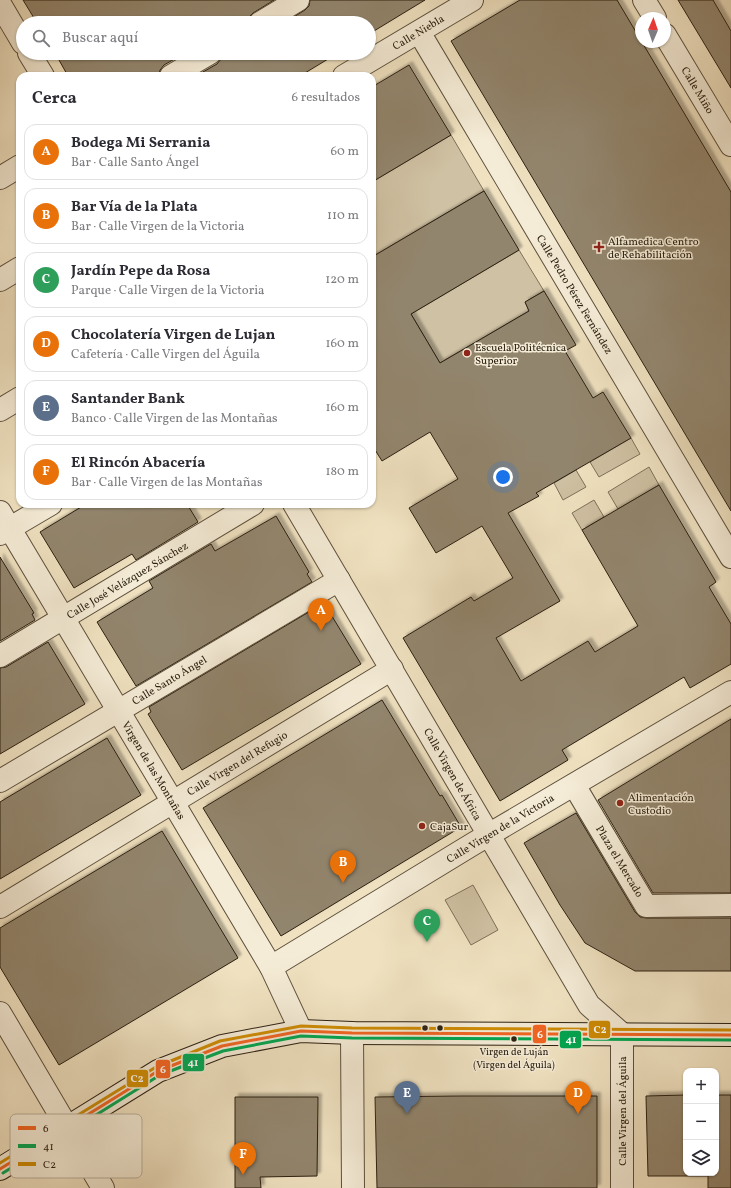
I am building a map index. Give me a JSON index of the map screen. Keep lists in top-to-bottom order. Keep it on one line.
{"streets":{"street":["Calle Niebla","Calle Miño","Calle Pedro Pérez Fernández","Calle José Velázquez Sánchez","Calle Santo Ángel","Calle Virgen del Refugio","Virgen de las Montañas","Calle Virgen de África","Calle Virgen de la Victoria","Plaza el Mercado","Calle Virgen del Águila"]},"crossings":[["Calle Niebla","Calle Pedro Pérez Fernández"],["Calle José Velázquez Sánchez","Virgen de las Montañas"],["Calle Santo Ángel","Virgen de las Montañas"],["Calle Santo Ángel","Calle Virgen de África"],["Calle Virgen del Refugio","Virgen de las Montañas"],["Calle Virgen del Refugio","Calle Virgen de África"],["Virgen de las Montañas","Calle Virgen de la Victoria"],["Calle Virgen de África","Calle Virgen de la Victoria"],["Calle Virgen de África","Calle Virgen del Águila"],["Calle Virgen de la Victoria","Plaza el Mercado"]],"places":{"health":["Alfamedica Centro de Rehabilitación"],"other":["Escuela Politécnica Superior","Alimentación Custodio","CajaSur","Virgen de Luján (Virgen del Águila)"]},"lines":["transit line C2","transit line 6","transit line 41"],"legend":["6","41","C2"],"north":"top","page":{"search":"Buscar aquí","heading":["Cerca","6 resultados"],"list":[{"mark":"A","name":"Bodega Mi Serrania","note":"Bar · Calle Santo Ángel","value":"60 m"},{"mark":"B","name":"Bar Vía de la Plata","note":"Bar · Calle Virgen de la Victoria","value":"110 m"},{"mark":"C","name":"Jardín Pepe da Rosa","note":"Parque · Calle Virgen de la Victoria","value":"120 m"},{"mark":"D","name":"Chocolatería Virgen de Lujan","note":"Cafetería · Calle Virgen del Águila","value":"160 m"},{"mark":"E","name":"Santander Bank","note":"Banco · Calle Virgen de las Montañas","value":"160 m"},{"mark":"F","name":"El Rincón Abacería","note":"Bar · Calle Virgen de las Montañas","value":"180 m"}],"pins":["A","B","C","D","E","F"],"map_buttons":["+","−"]}}
